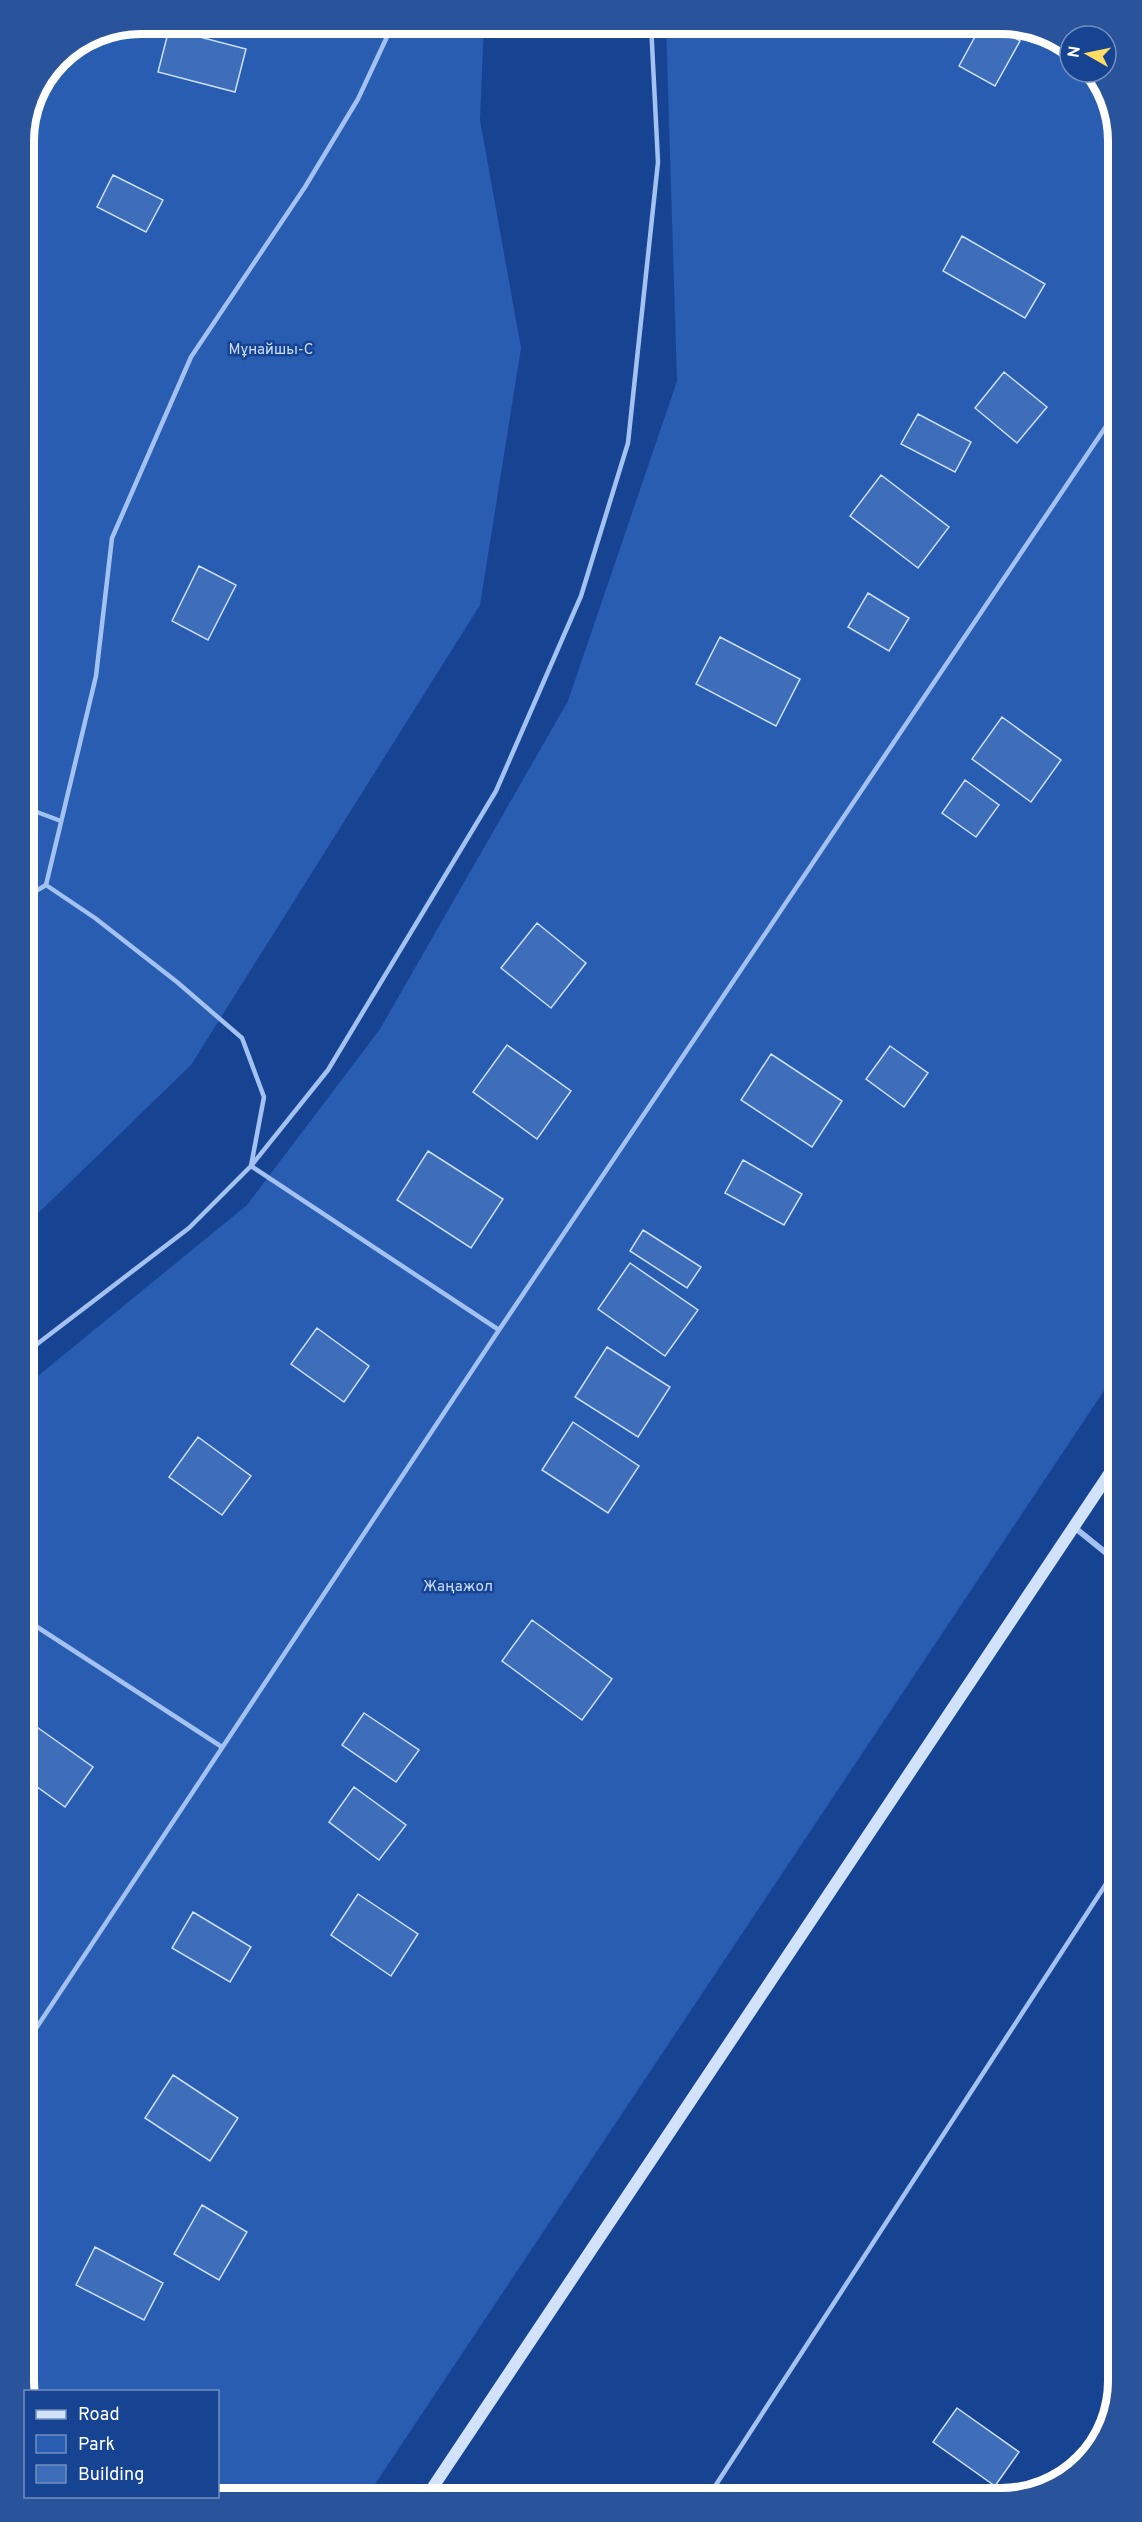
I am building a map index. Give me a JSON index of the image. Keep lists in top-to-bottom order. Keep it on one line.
{"parks":["Мұнайшы-С","Жаңажол"],"legend":["Road","Park","Building"],"north":"left"}
